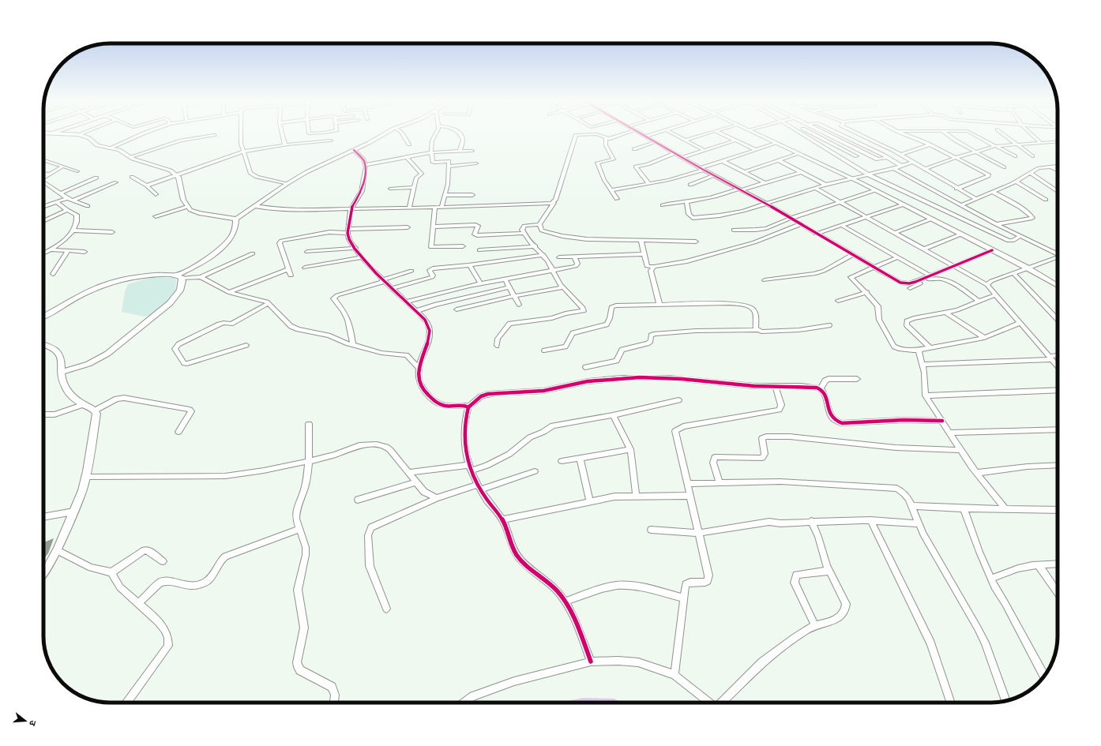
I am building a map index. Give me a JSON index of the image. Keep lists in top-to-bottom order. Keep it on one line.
{"north":"right"}
